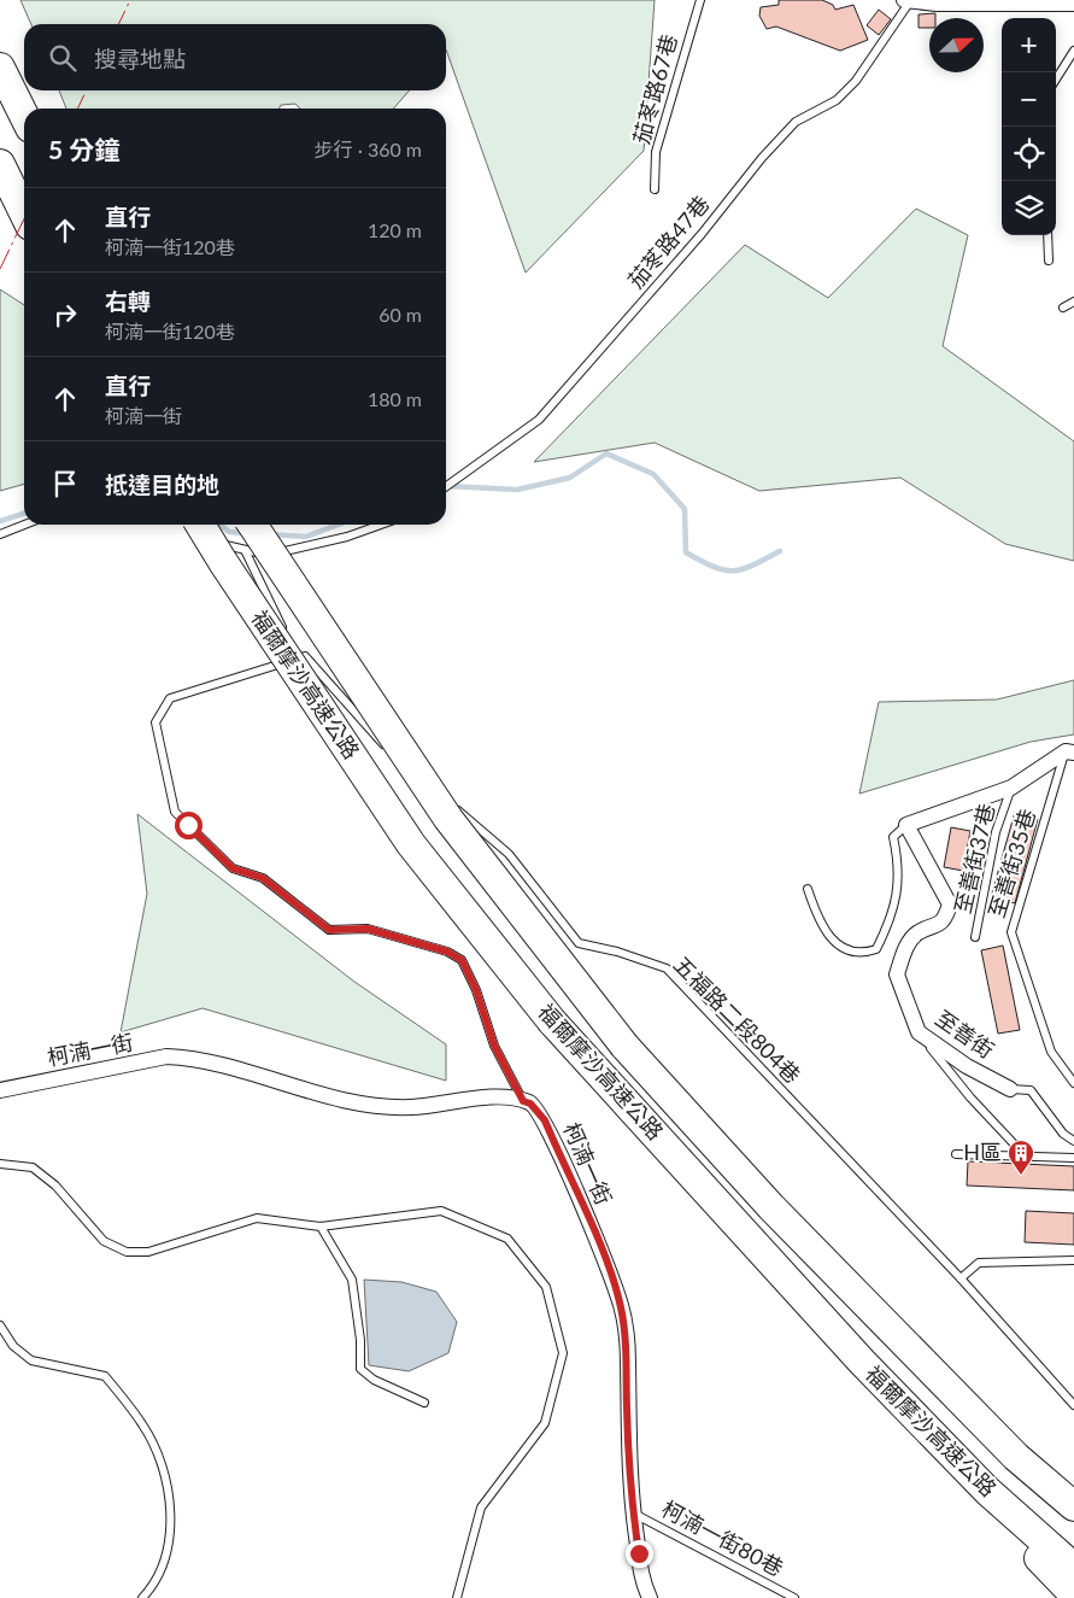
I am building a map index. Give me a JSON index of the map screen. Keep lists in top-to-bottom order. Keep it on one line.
{"streets":{"highway":["福爾摩沙高速公路"],"street":["至善街","柯湳一街"],"lane":["茄苳路67巷","茄苳路47巷","至善街37巷","至善街35巷","五福路二段804巷","柯湳一街80巷"]},"crossings":[["柯湳一街","柯湳一街80巷"]],"places":{"building":["H區"]},"north":"right","page":{"map_buttons":["+","−"],"search":"搜尋地點","heading":["5 分鐘","步行 · 360 m"],"list":[["直行","柯湳一街120巷","120 m"],["右轉","柯湳一街120巷","60 m"],["直行","柯湳一街","180 m"],"抵達目的地"]}}
